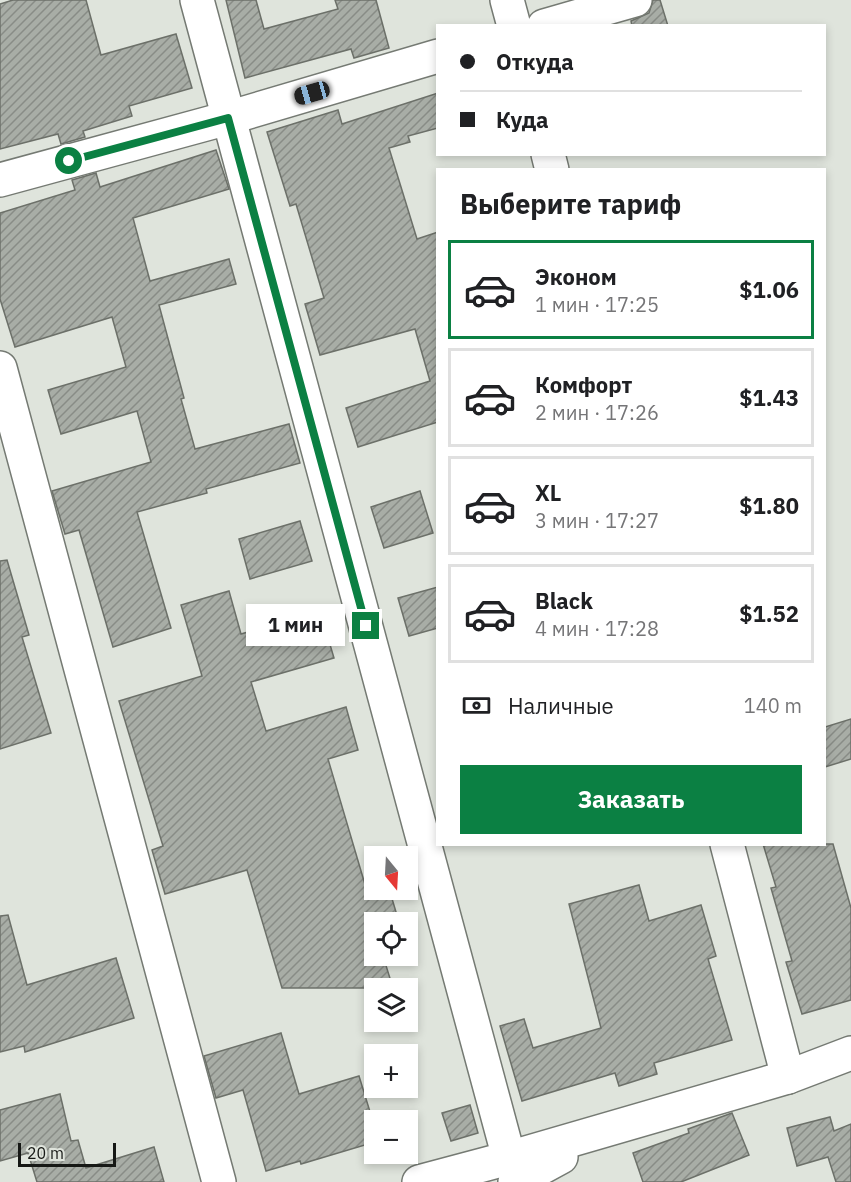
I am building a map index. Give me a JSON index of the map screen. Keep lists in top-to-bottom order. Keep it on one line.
{"scale_bar":"20 m","north":"bottom","page":{"banner":["Откуда","Куда"],"heading":"Выберите тариф","list":[{"name":"Эконом","note":"1 мин · 17:25","value":"$1.06"},{"name":"Комфорт","note":"2 мин · 17:26","value":"$1.43"},{"name":"XL","note":"3 мин · 17:27","value":"$1.80"},{"name":"Black","note":"4 мин · 17:28","value":"$1.52"}],"bubble":"1 мин","pay":["Наличные","140 m"],"buttons":"Заказать","map_buttons":["+","−"],"scale":"20 m"}}
